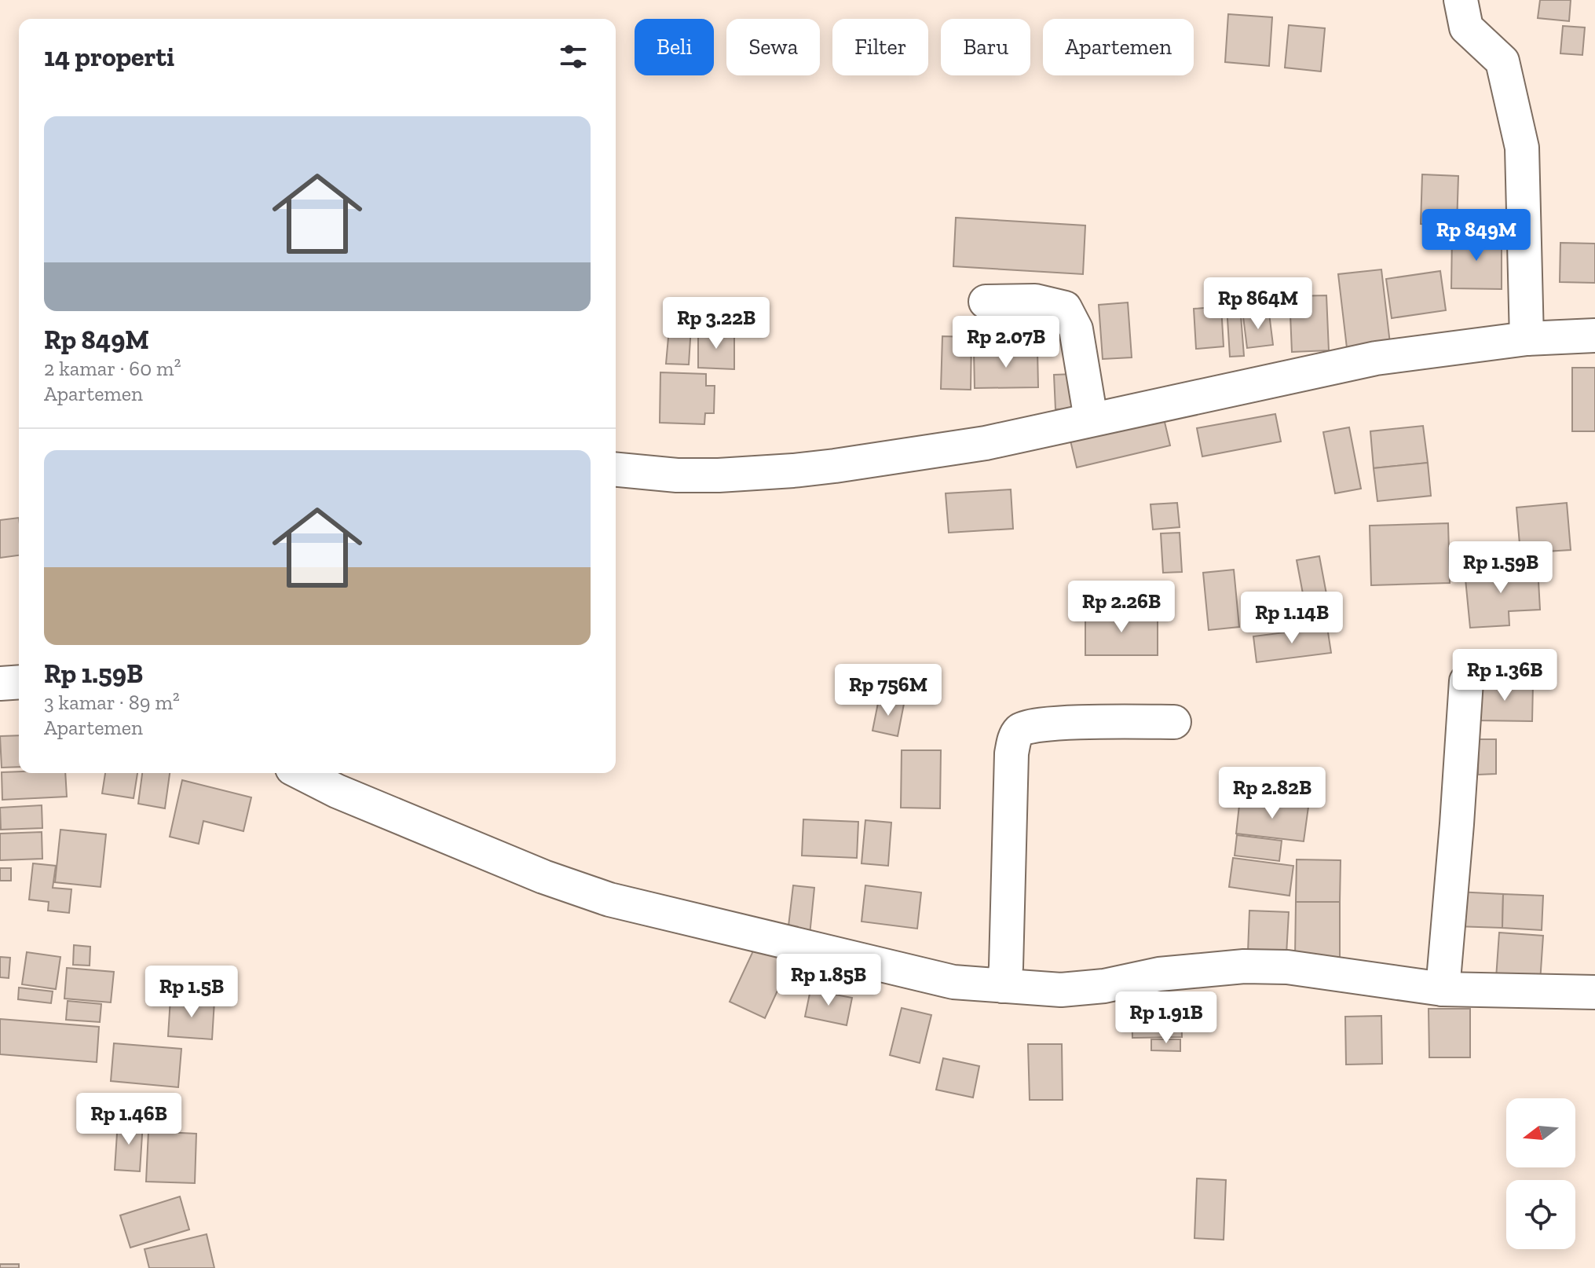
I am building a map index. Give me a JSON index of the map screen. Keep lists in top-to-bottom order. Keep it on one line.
{"north":"left","page":{"chip":["Beli","Sewa","Filter","Baru","Apartemen"],"heading":"14 properti","list":[{"name":"Rp 849M","note":"2 kamar · 60 m² · Apartemen"},{"name":"Rp 1.59B","note":"3 kamar · 89 m² · Apartemen"}],"price":["Rp 849M","Rp 864M","Rp 3.22B","Rp 2.07B","Rp 1.59B","Rp 2.26B","Rp 1.14B","Rp 1.36B","Rp 756M","Rp 2.82B","Rp 1.85B","Rp 1.5B","Rp 1.91B","Rp 1.46B"]}}
